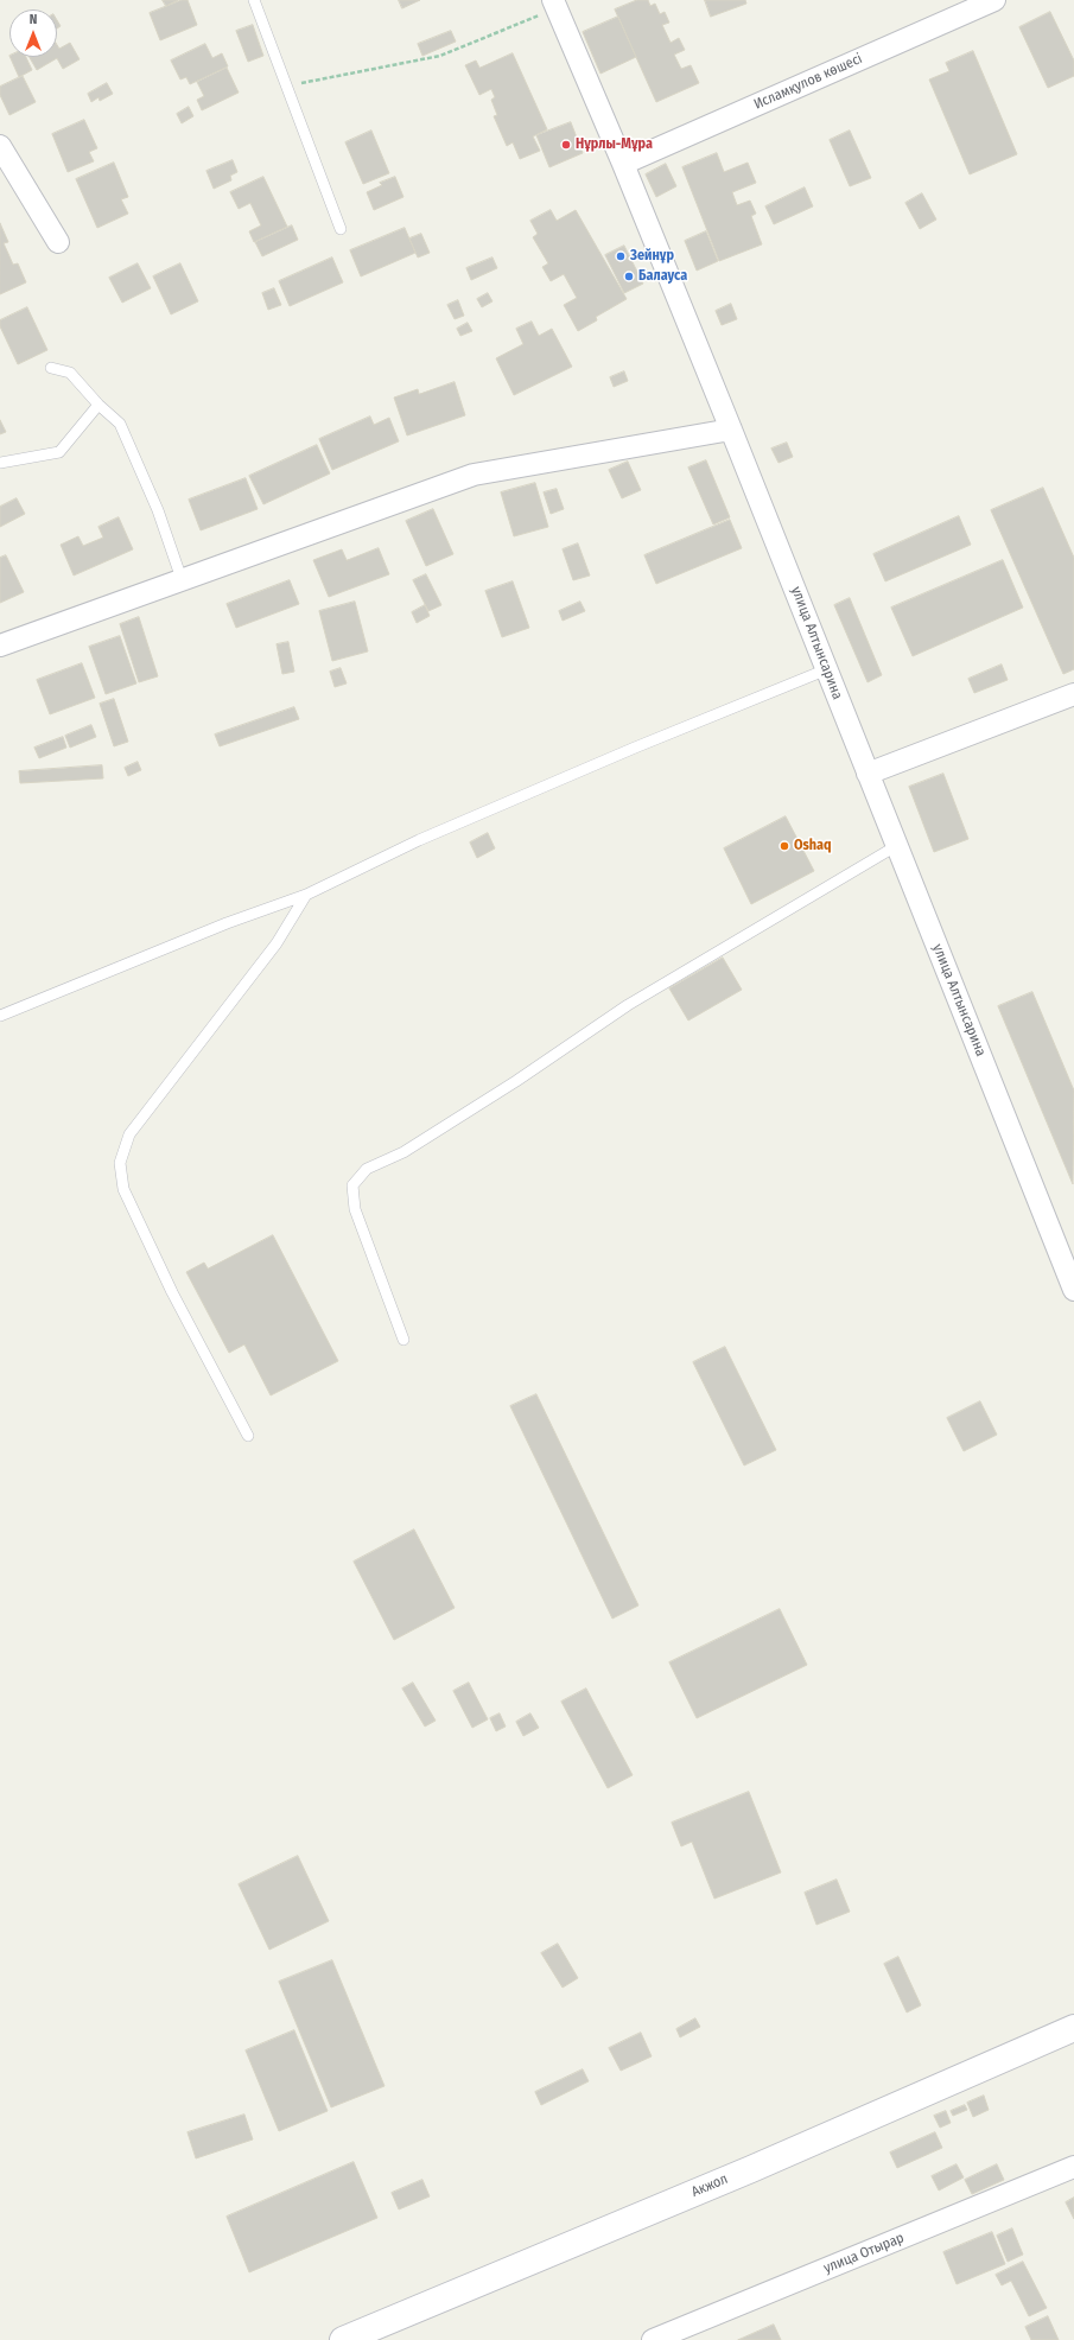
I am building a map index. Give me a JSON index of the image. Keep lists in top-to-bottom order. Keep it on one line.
{"streets":{"main road":["Акжол"],"street":["Исламқулов көшесі","улица Алтынсарина","улица Отырар"]},"crossings":[["Исламқулов көшесі","улица Алтынсарина"]],"places":["Нұрлы-Мұра","Зейнұр","Балауса","Oshaq"],"north":"top"}
